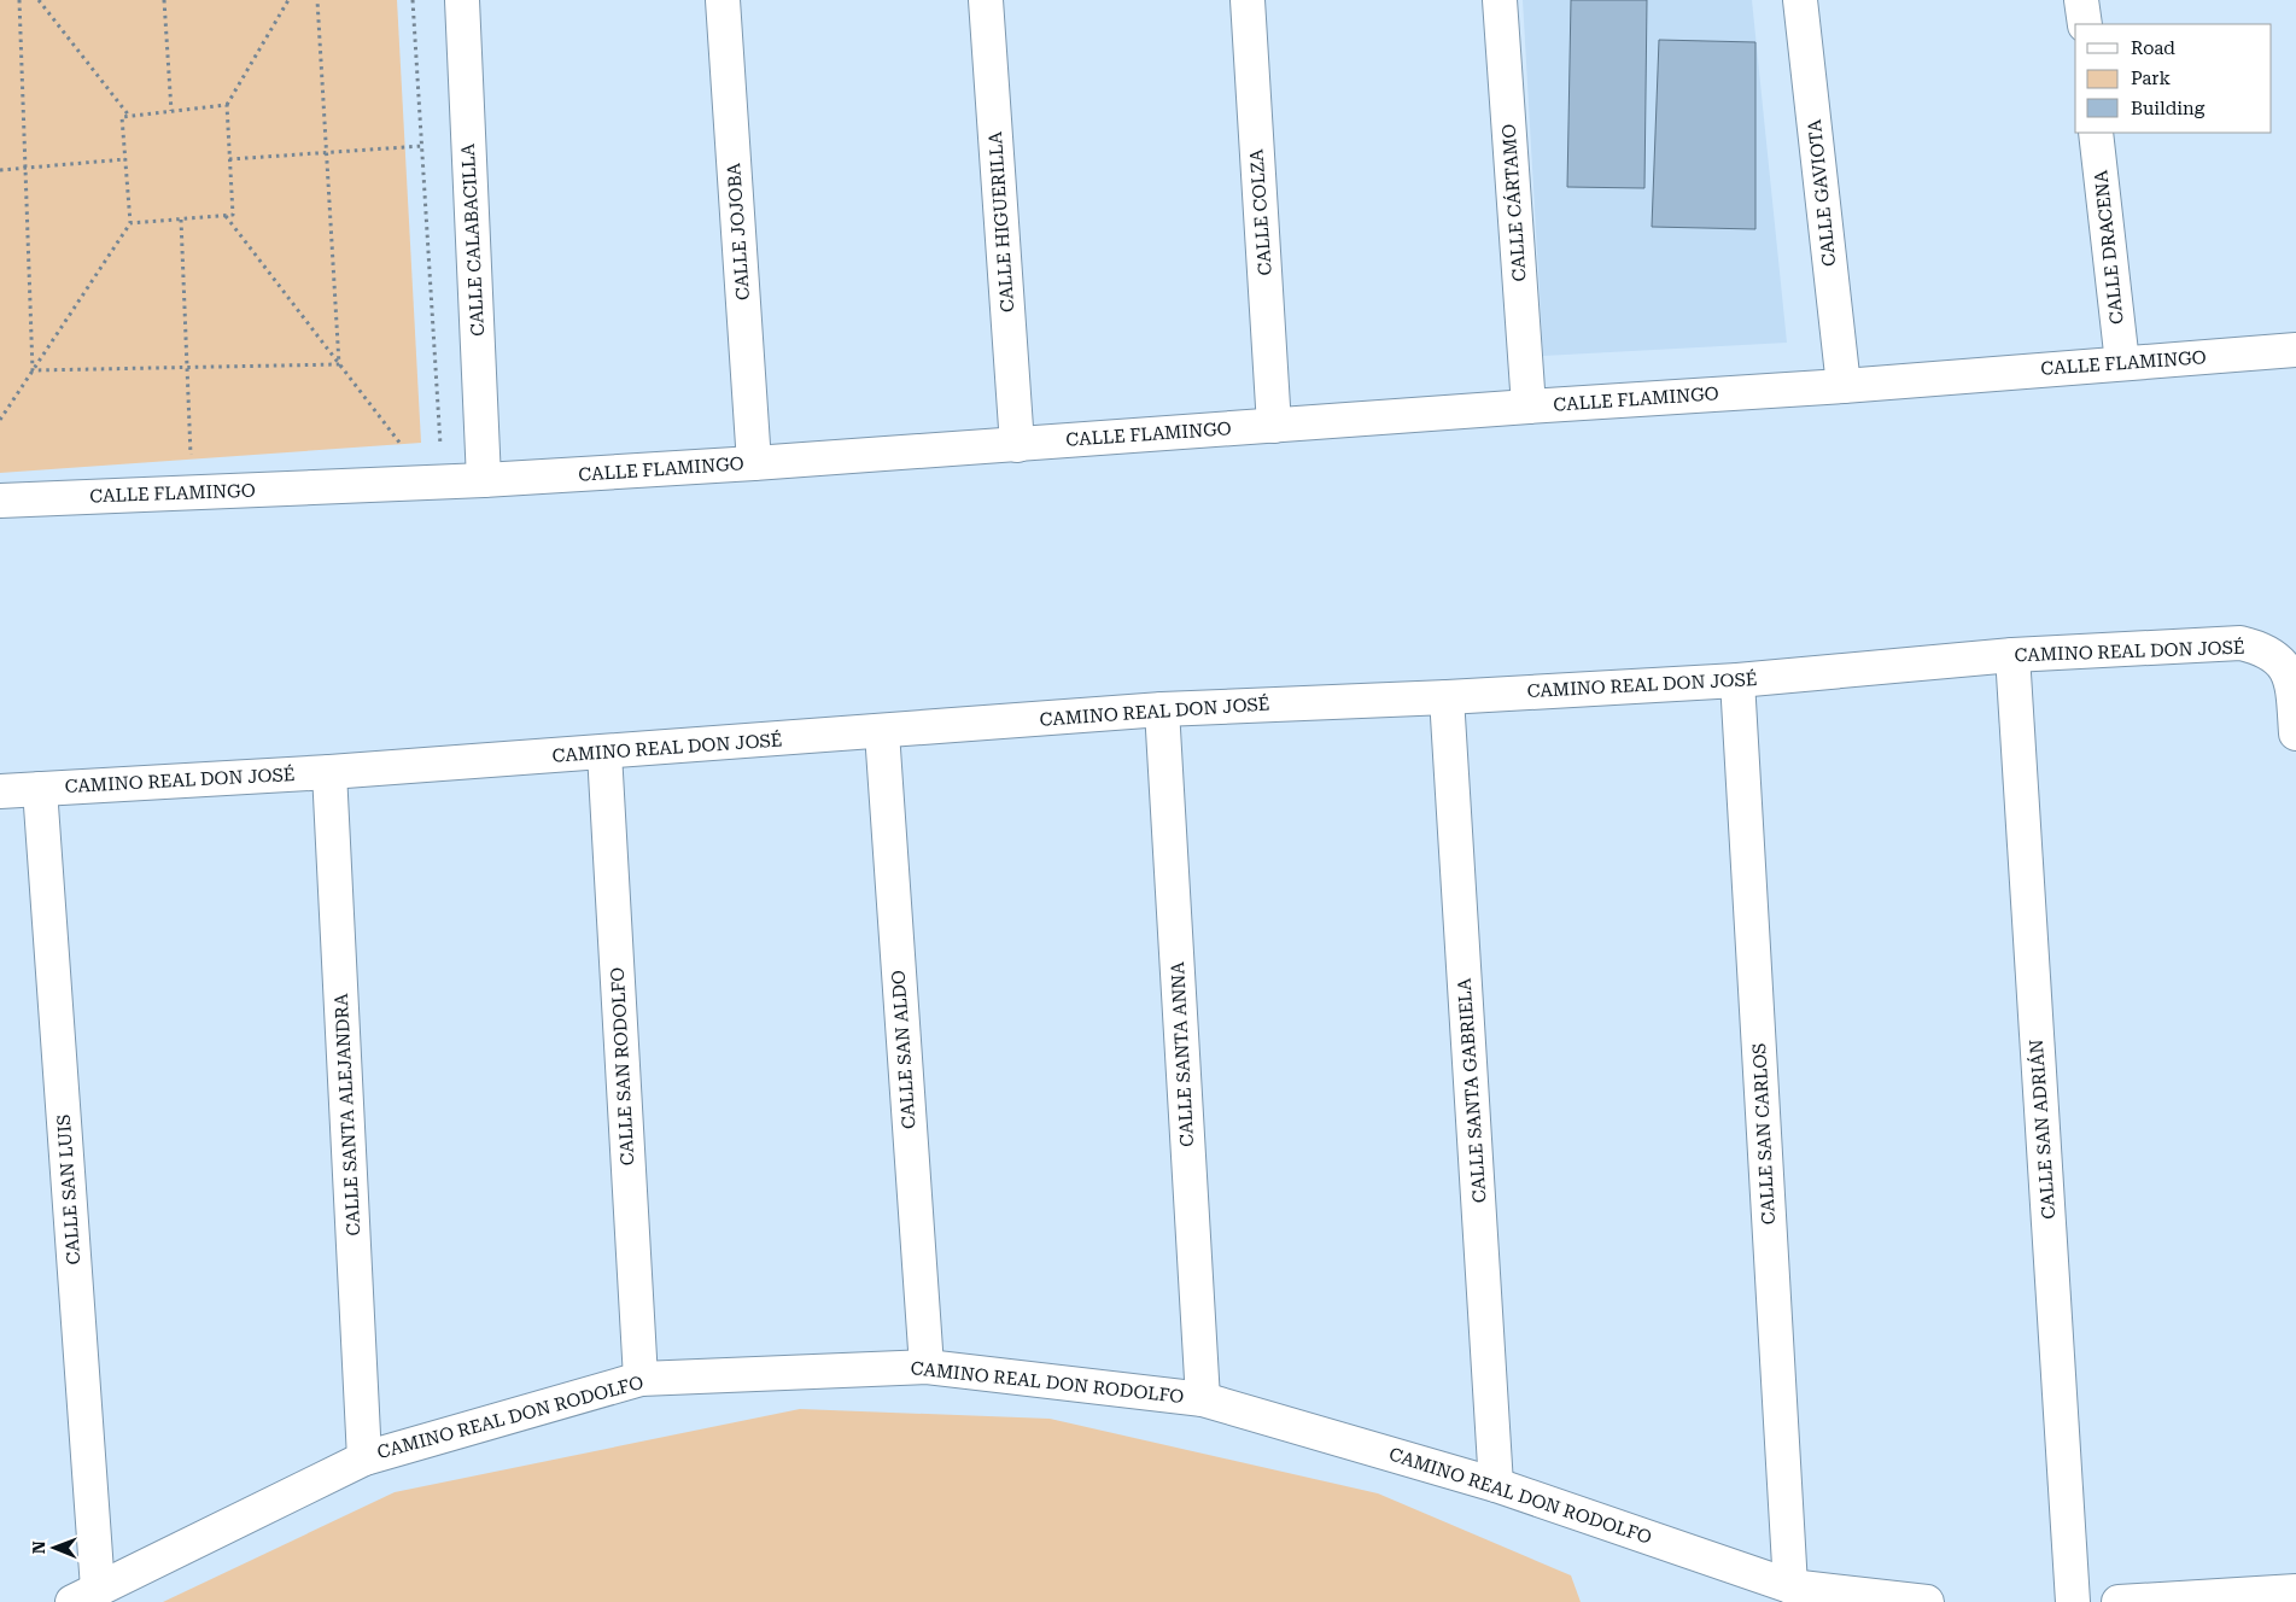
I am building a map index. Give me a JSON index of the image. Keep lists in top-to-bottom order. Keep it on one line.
{"streets":{"street":["CALLE GAVIOTA","CALLE CÁRTAMO","CALLE COLZA","CALLE HIGUERILLA","CALLE JOJOBA","CALLE CALABACILLA","CALLE DRACENA","CALLE FLAMINGO","CAMINO REAL DON JOSÉ","CALLE SAN ALDO","CALLE SANTA ANNA","CALLE SAN RODOLFO","CALLE SANTA GABRIELA","CALLE SANTA ALEJANDRA","CALLE SAN ADRIÁN","CALLE SAN CARLOS","CALLE SAN LUIS","CAMINO REAL DON RODOLFO"]},"crossings":[["CALLE GAVIOTA","CALLE FLAMINGO"],["CALLE CÁRTAMO","CALLE FLAMINGO"],["CALLE COLZA","CALLE FLAMINGO"],["CALLE HIGUERILLA","CALLE FLAMINGO"],["CALLE JOJOBA","CALLE FLAMINGO"],["CALLE CALABACILLA","CALLE FLAMINGO"],["CALLE DRACENA","CALLE FLAMINGO"],["CAMINO REAL DON JOSÉ","CALLE SAN ALDO"],["CAMINO REAL DON JOSÉ","CALLE SANTA ANNA"],["CAMINO REAL DON JOSÉ","CALLE SAN RODOLFO"],["CAMINO REAL DON JOSÉ","CALLE SANTA GABRIELA"],["CAMINO REAL DON JOSÉ","CALLE SANTA ALEJANDRA"],["CAMINO REAL DON JOSÉ","CALLE SAN ADRIÁN"],["CAMINO REAL DON JOSÉ","CALLE SAN CARLOS"],["CAMINO REAL DON JOSÉ","CALLE SAN LUIS"],["CALLE SAN ALDO","CAMINO REAL DON RODOLFO"],["CALLE SANTA ANNA","CAMINO REAL DON RODOLFO"],["CALLE SAN RODOLFO","CAMINO REAL DON RODOLFO"],["CALLE SANTA GABRIELA","CAMINO REAL DON RODOLFO"],["CALLE SANTA ALEJANDRA","CAMINO REAL DON RODOLFO"],["CALLE SAN CARLOS","CAMINO REAL DON RODOLFO"],["CALLE SAN LUIS","CAMINO REAL DON RODOLFO"]],"legend":["Road","Park","Building"],"north":"left"}
